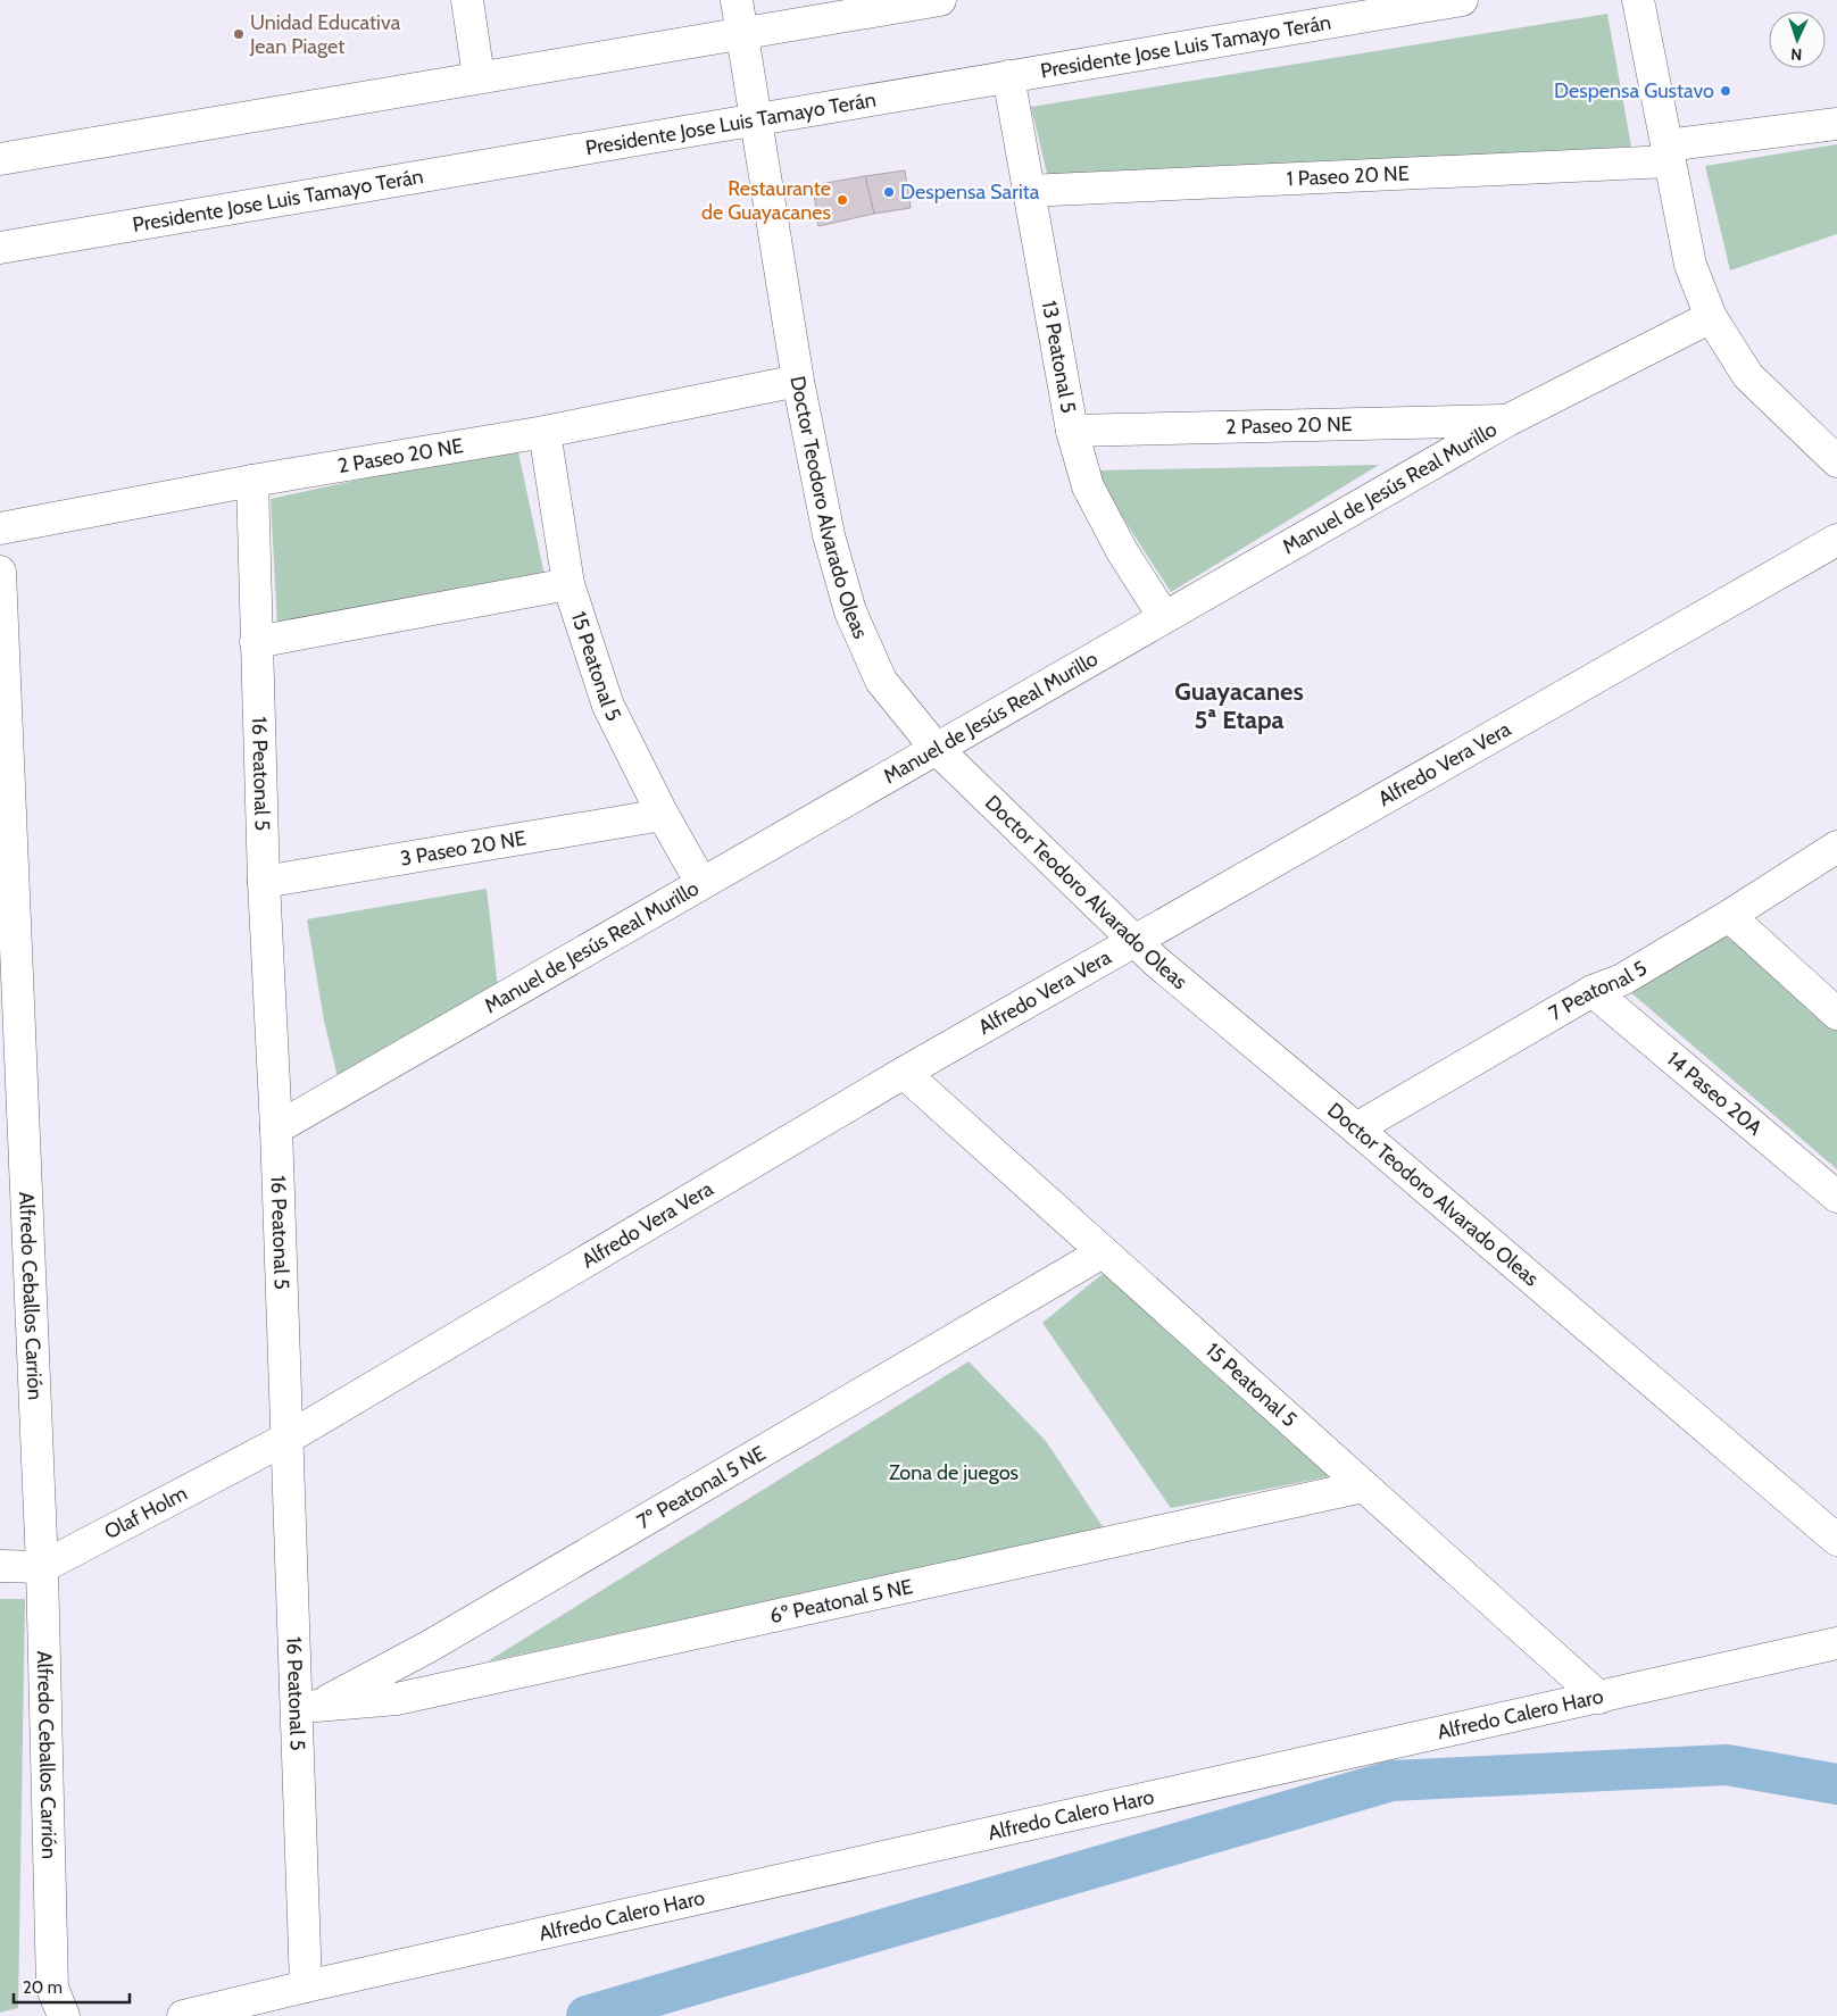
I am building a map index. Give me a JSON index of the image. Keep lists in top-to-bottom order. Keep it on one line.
{"streets":{"street":["Presidente Jose Luis Tamayo Terán","1 Paseo 20 NE","13 Peatonal 5","2 Paseo 20 NE","Manuel de Jesús Real Murillo","Doctor Teodoro Alvarado Oleas","15 Peatonal 5","Alfredo Vera Vera","16 Peatonal 5","3 Paseo 20 NE","7 Peatonal 5","14 Paseo 20A","Alfredo Ceballos Carrión","7º Peatonal 5 NE","Olaf Holm","6º Peatonal 5 NE","Alfredo Calero Haro"]},"crossings":[["Presidente Jose Luis Tamayo Terán","13 Peatonal 5"],["Presidente Jose Luis Tamayo Terán","Doctor Teodoro Alvarado Oleas"],["1 Paseo 20 NE","13 Peatonal 5"],["13 Peatonal 5","2 Paseo 20 NE"],["13 Peatonal 5","Manuel de Jesús Real Murillo"],["2 Paseo 20 NE","Manuel de Jesús Real Murillo"],["2 Paseo 20 NE","Doctor Teodoro Alvarado Oleas"],["2 Paseo 20 NE","15 Peatonal 5"],["2 Paseo 20 NE","16 Peatonal 5"],["Manuel de Jesús Real Murillo","Doctor Teodoro Alvarado Oleas"],["Manuel de Jesús Real Murillo","15 Peatonal 5"],["Manuel de Jesús Real Murillo","16 Peatonal 5"],["Doctor Teodoro Alvarado Oleas","Alfredo Vera Vera"],["Doctor Teodoro Alvarado Oleas","7 Peatonal 5"],["15 Peatonal 5","Alfredo Vera Vera"],["15 Peatonal 5","3 Paseo 20 NE"],["15 Peatonal 5","7º Peatonal 5 NE"],["15 Peatonal 5","6º Peatonal 5 NE"],["15 Peatonal 5","Alfredo Calero Haro"],["Alfredo Vera Vera","16 Peatonal 5"],["Alfredo Vera Vera","Olaf Holm"],["16 Peatonal 5","3 Paseo 20 NE"],["16 Peatonal 5","7º Peatonal 5 NE"],["16 Peatonal 5","Olaf Holm"],["16 Peatonal 5","6º Peatonal 5 NE"],["16 Peatonal 5","Alfredo Calero Haro"],["7 Peatonal 5","14 Paseo 20A"],["Alfredo Ceballos Carrión","Olaf Holm"],["7º Peatonal 5 NE","6º Peatonal 5 NE"]],"districts":["Guayacanes 5ª Etapa"],"parks":["Zona de juegos"],"places":["Unidad Educativa Jean Piaget","Despensa Gustavo","Despensa Sarita","Restaurante de Guayacanes"],"scale_bar":"20 m","north":"bottom"}
